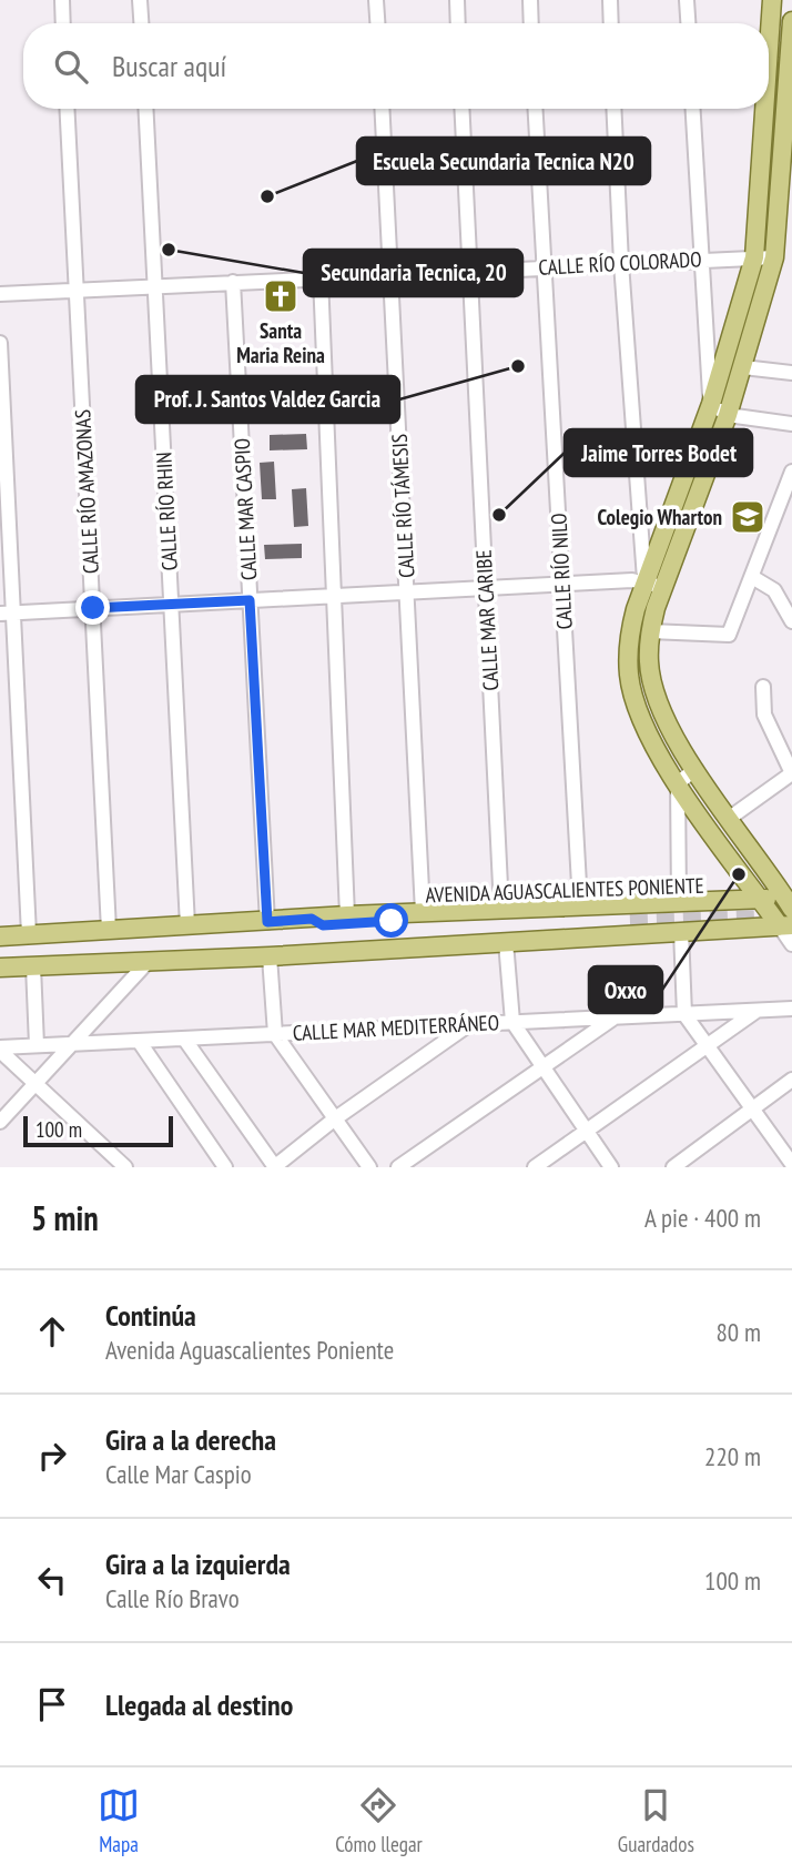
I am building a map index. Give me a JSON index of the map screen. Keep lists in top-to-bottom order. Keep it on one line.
{"streets":{"main road":["AVENIDA AGUASCALIENTES PONIENTE"],"street":["CALLE RÍO COLORADO","CALLE RÍO AMAZONAS","CALLE RÍO TÁMESIS","CALLE MAR CASPIO","CALLE RÍO RHIN","CALLE RÍO NILO","CALLE MAR CARIBE","CALLE MAR MEDITERRÁNEO"]},"crossings":[["CALLE RÍO COLORADO","CALLE RÍO AMAZONAS"],["CALLE RÍO COLORADO","CALLE RÍO TÁMESIS"],["CALLE RÍO COLORADO","CALLE MAR CASPIO"],["CALLE RÍO COLORADO","CALLE RÍO RHIN"],["CALLE RÍO COLORADO","CALLE RÍO NILO"],["CALLE RÍO COLORADO","CALLE MAR CARIBE"],["CALLE RÍO AMAZONAS","AVENIDA AGUASCALIENTES PONIENTE"],["CALLE RÍO TÁMESIS","AVENIDA AGUASCALIENTES PONIENTE"],["CALLE MAR CASPIO","AVENIDA AGUASCALIENTES PONIENTE"],["CALLE RÍO RHIN","AVENIDA AGUASCALIENTES PONIENTE"],["CALLE RÍO NILO","AVENIDA AGUASCALIENTES PONIENTE"],["CALLE MAR CARIBE","AVENIDA AGUASCALIENTES PONIENTE"]],"places":{"other":["Escuela Secundaria Tecnica N20","Secundaria Tecnica, 20","Prof. J. Santos Valdez Garcia","Jaime Torres Bodet","Oxxo"],"church":["Santa Maria Reina"],"school or university":["Colegio Wharton"]},"scale_bar":"100 m","page":{"search":"Buscar aquí","scale":"100 m","heading":["5 min","A pie · 400 m"],"list":[["Continúa","Avenida Aguascalientes Poniente","80 m"],["Gira a la derecha","Calle Mar Caspio","220 m"],["Gira a la izquierda","Calle Río Bravo","100 m"],"Llegada al destino"],"nav":["Mapa","Cómo llegar","Guardados"]}}
